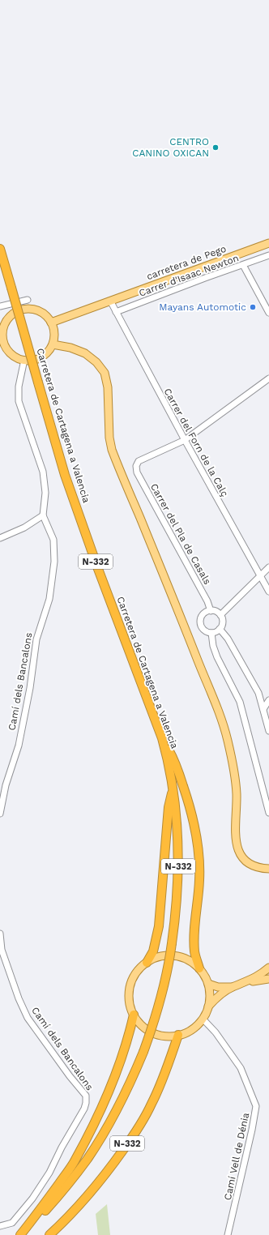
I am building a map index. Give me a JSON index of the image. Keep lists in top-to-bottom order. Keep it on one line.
{"streets":{"highway":["Carretera de Cartagena a Valencia","N-332"],"main road":["carretera de Pego"],"street":["Carrer d'Isaac Newton","Carrer del Forn de la Calç","Carrer del Pla de Casals","Camí dels Bancalons","Camí Vell de Dénia"]},"crossings":[["carretera de Pego","Carrer del Forn de la Calç"],["Carrer d'Isaac Newton","Carrer del Forn de la Calç"],["Carrer del Forn de la Calç","Carrer del Pla de Casals"],["N-332","Camí Vell de Dénia"]],"places":["CENTRO CANINO OXICAN","Mayans Automotic"]}
